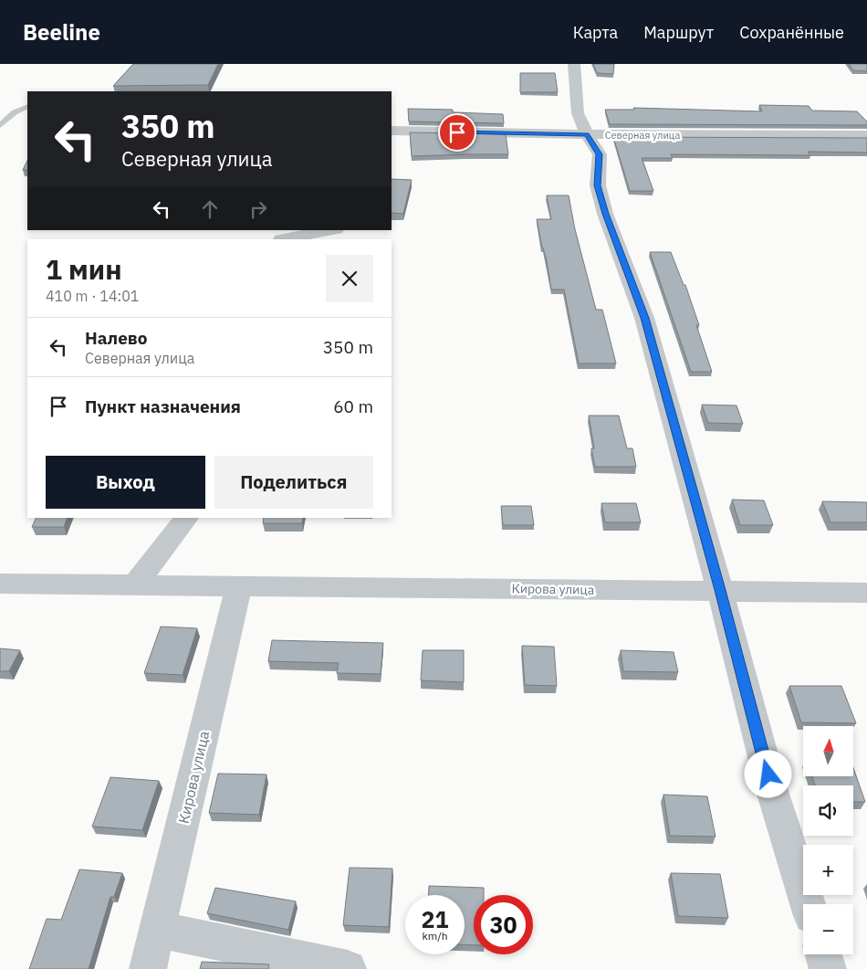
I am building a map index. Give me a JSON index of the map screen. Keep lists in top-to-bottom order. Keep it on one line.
{"streets":{"street":["Северная улица","Кирова улица"]},"north":"top","page":{"header":"Beeline","nav":["Карта","Маршрут","Сохранённые"],"turn":["350 m","Северная улица"],"heading":["1 мин","410 m · 14:01"],"list":[{"name":"Налево","note":"Северная улица","value":"350 m"},{"name":"Пункт назначения","value":"60 m"}],"buttons":["Выход","Поделиться"],"map_buttons":["+","−"],"speed":"21 km/h","limit":"30"}}
